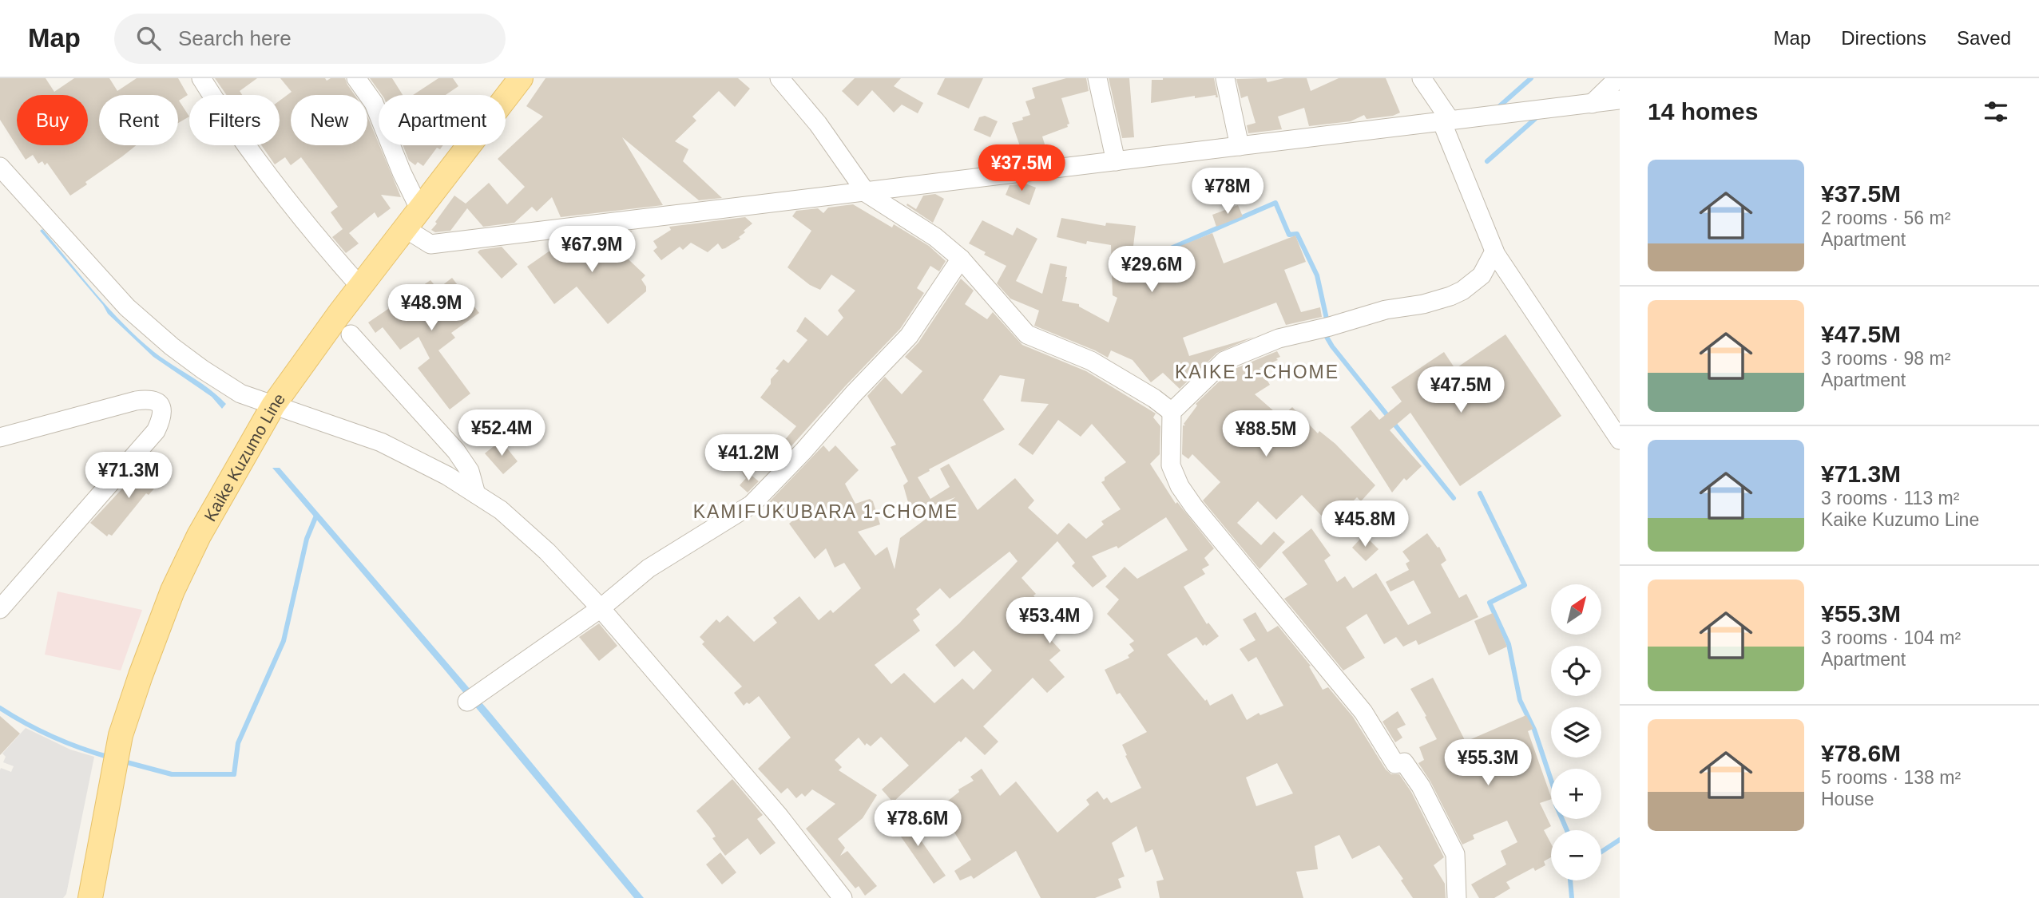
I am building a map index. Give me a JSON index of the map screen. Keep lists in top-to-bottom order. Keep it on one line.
{"streets":{"main road":["Kaike Kuzumo Line"]},"districts":["KAIKE 1-CHOME","KAMIFUKUBARA 1-CHOME"],"north":"top right","page":{"header":"Map","search":"Search here","nav":["Map","Directions","Saved"],"heading":"14 homes","chip":["Buy","Rent","Filters","New","Apartment"],"price":["¥37.5M","¥78M","¥67.9M","¥29.6M","¥48.9M","¥47.5M","¥52.4M","¥88.5M","¥41.2M","¥71.3M","¥45.8M","¥53.4M","¥55.3M","¥78.6M"],"list":[{"name":"¥37.5M","note":"2 rooms · 56 m² · Apartment"},{"name":"¥47.5M","note":"3 rooms · 98 m² · Apartment"},{"name":"¥71.3M","note":"3 rooms · 113 m² · Kaike Kuzumo Line"},{"name":"¥55.3M","note":"3 rooms · 104 m² · Apartment"},{"name":"¥78.6M","note":"5 rooms · 138 m² · House"}],"map_buttons":["+","−"]}}
